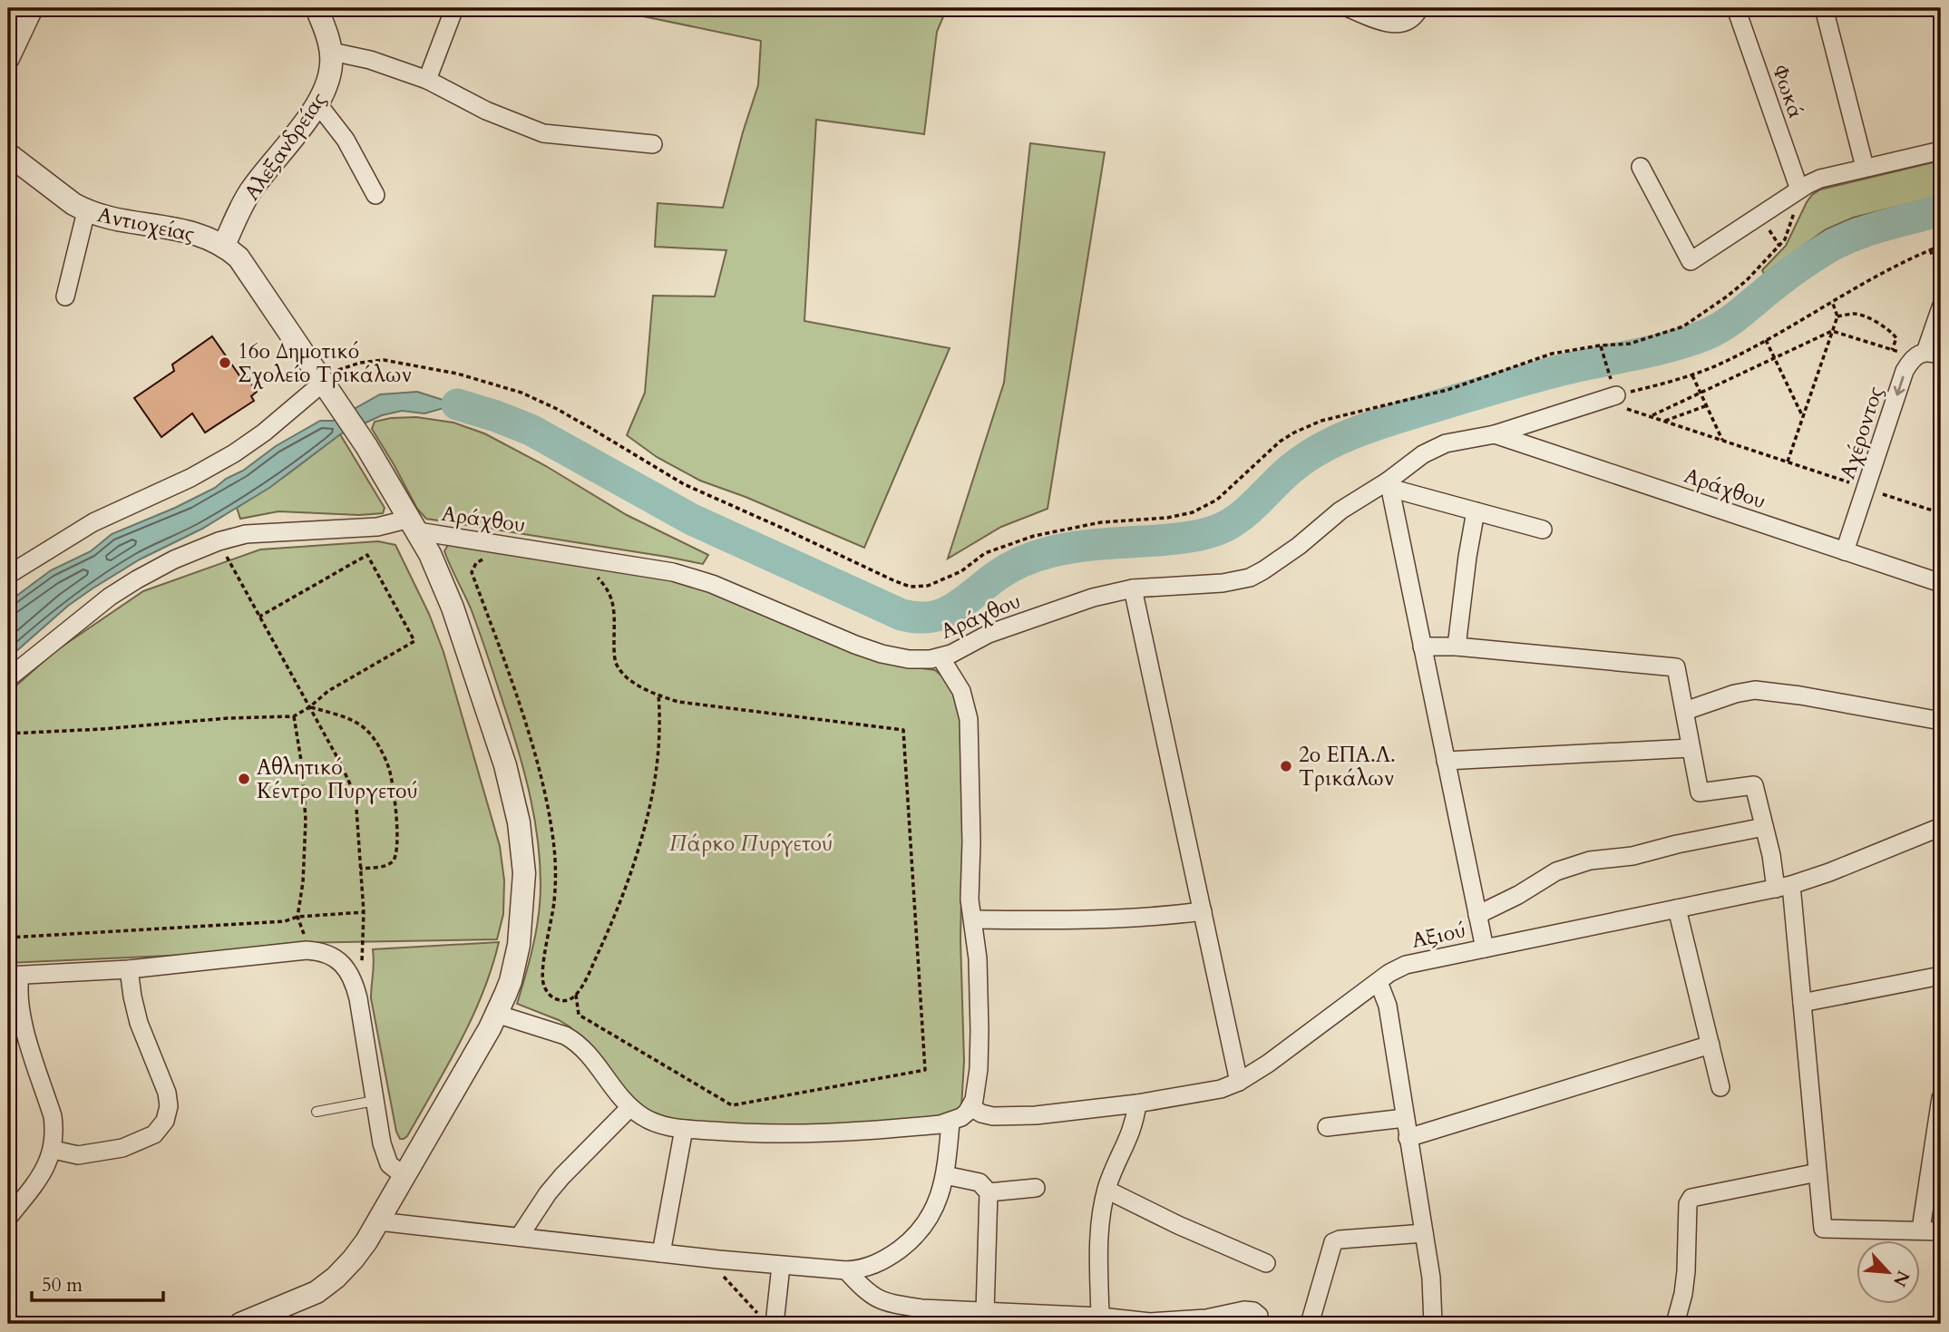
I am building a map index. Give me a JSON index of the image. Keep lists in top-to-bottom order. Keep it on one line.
{"streets":{"street":["Φωκά","Αλεξανδρείας","Αντιοχείας","Αχέροντος","Αράχθου","Αξιού"]},"crossings":[["Αλεξανδρείας","Αντιοχείας"],["Αχέροντος","Αράχθου"]],"one_way":["Αχέροντος"],"parks":["Πάρκο Πυργετού"],"places":["16ο Δημοτικό Σχολείο Τρικάλων","2ο ΕΠΑ.Λ. Τρικάλων","Αθλητικό Κέντρο Πυργετού"],"scale_bar":"50 m","north":"bottom right"}
